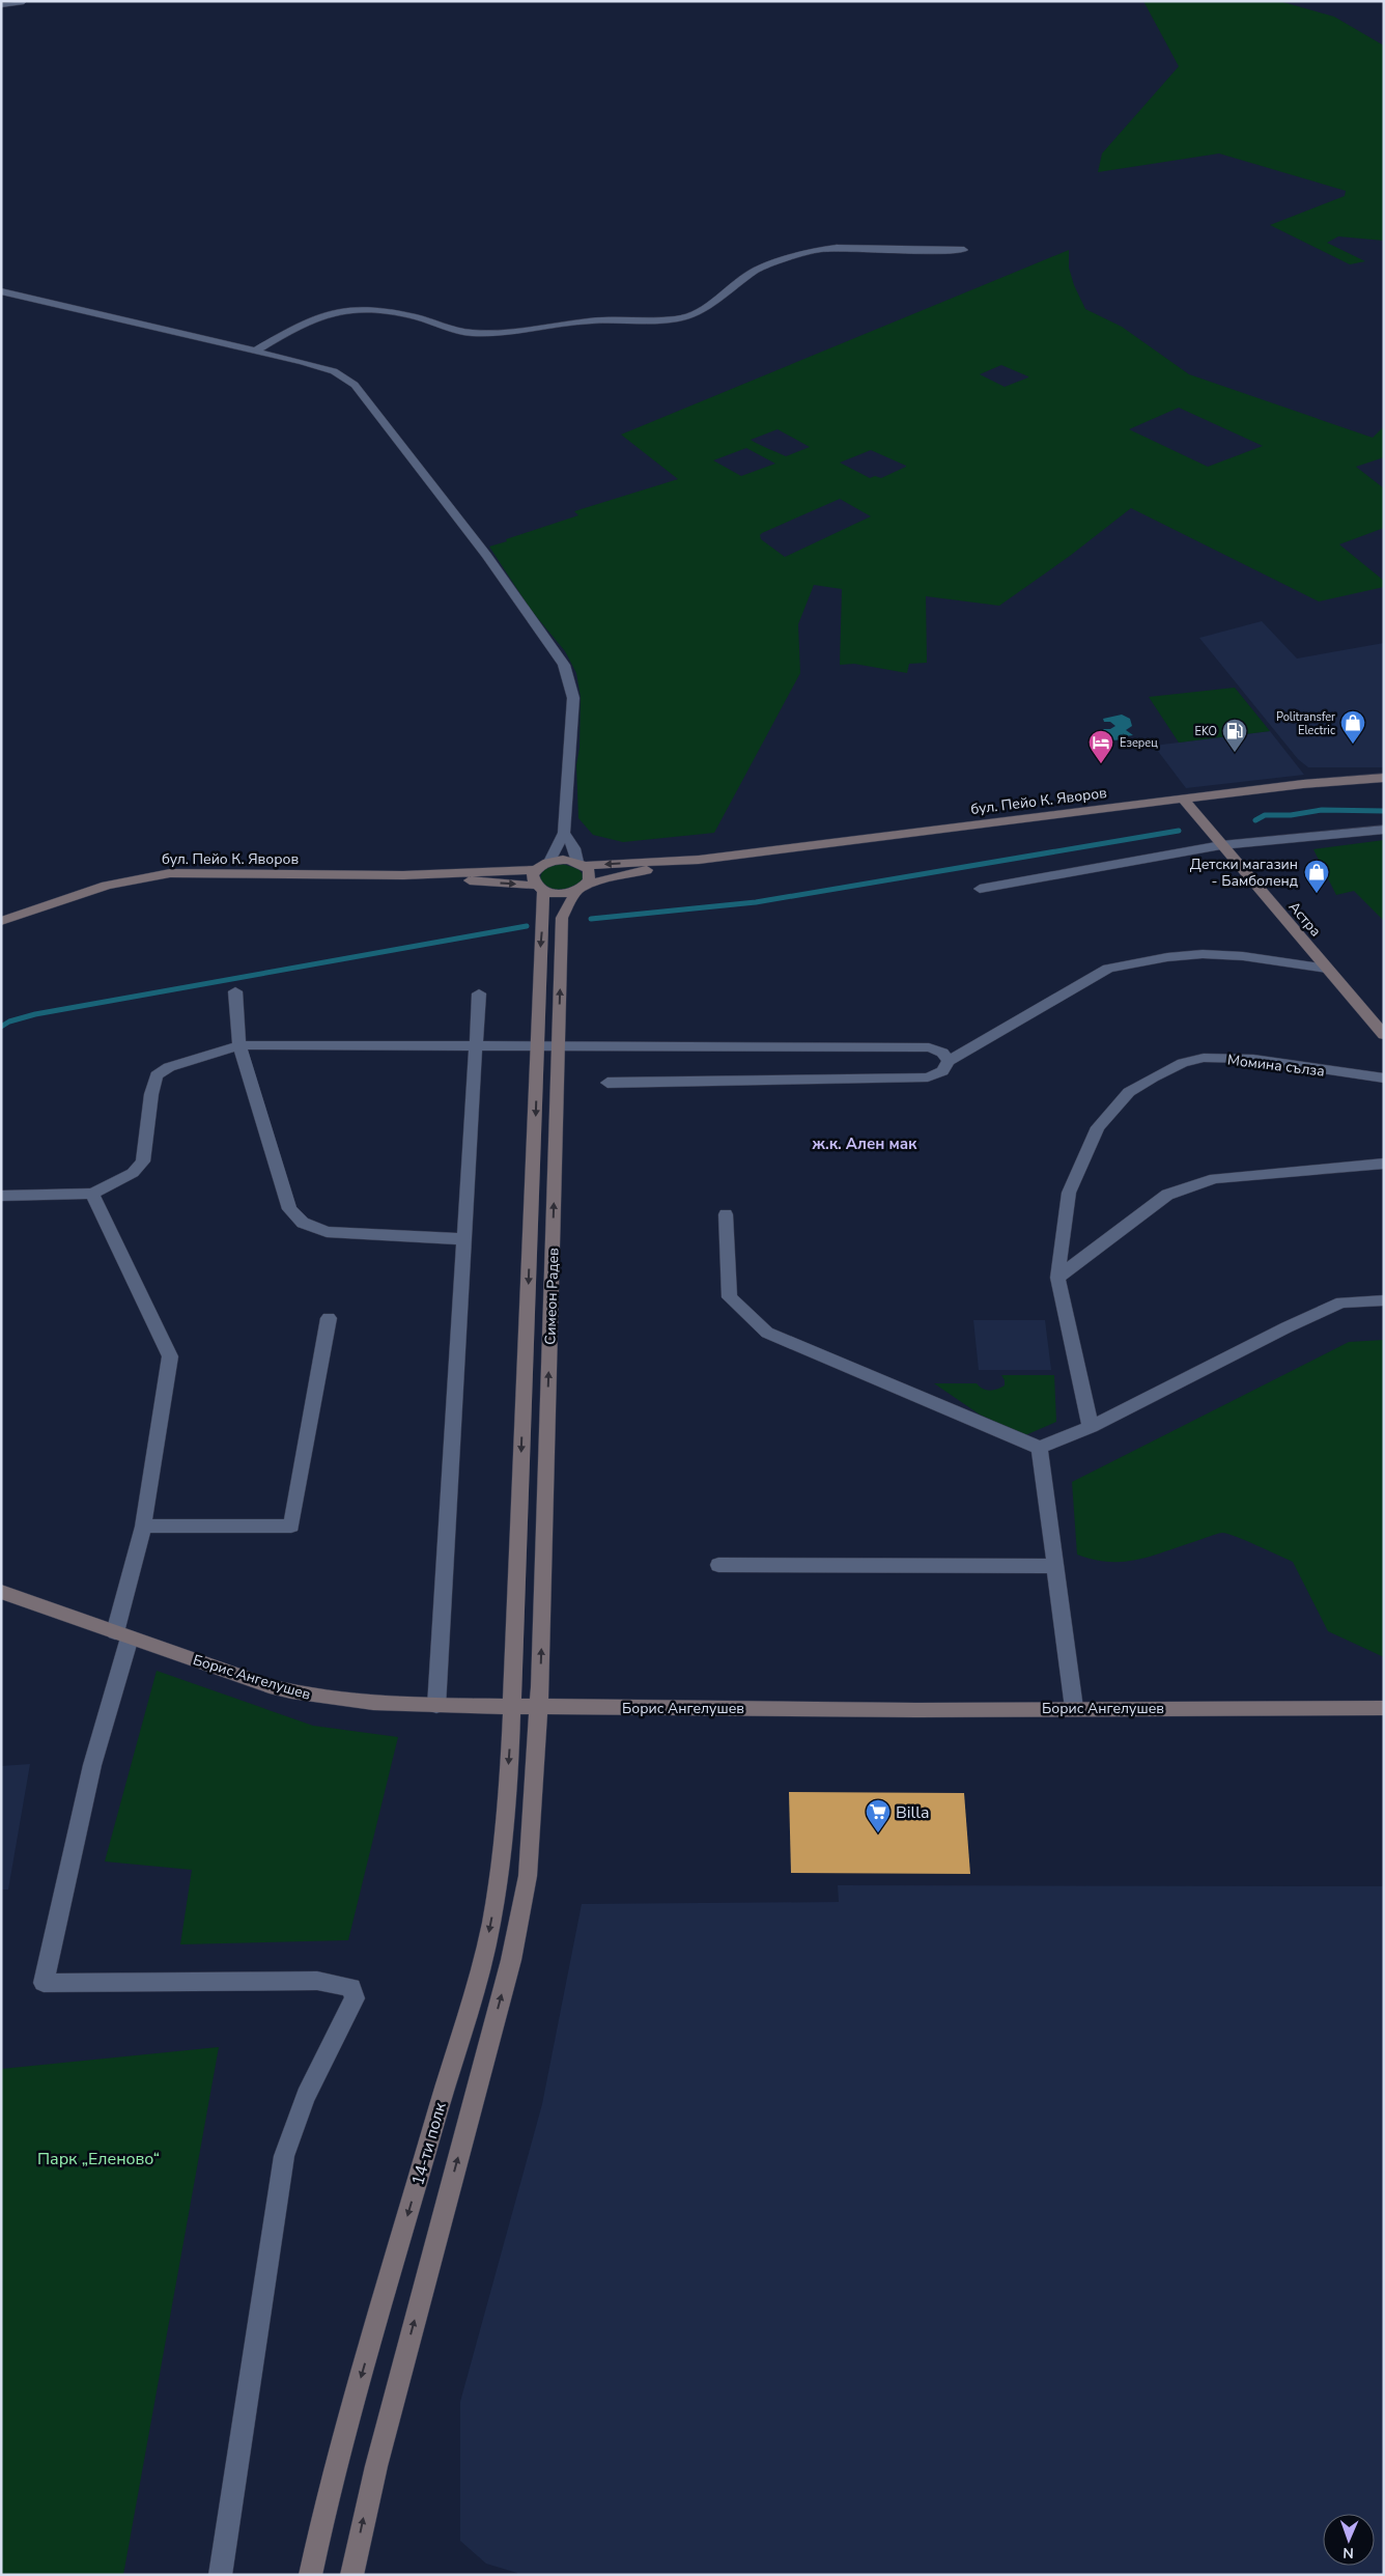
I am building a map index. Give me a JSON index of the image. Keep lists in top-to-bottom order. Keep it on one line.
{"streets":{"street":["бул. Пейо К. Яворов","Астра","Момина сълза","Симеон Радев","Борис Ангелушев","14-ти полк"]},"crossings":[["бул. Пейо К. Яворов","Астра"],["бул. Пейо К. Яворов","Симеон Радев"],["Симеон Радев","Борис Ангелушев"],["Симеон Радев","14-ти полк"],["Борис Ангелушев","14-ти полк"]],"districts":["ж.к. Ален мак"],"parks":["Парк „Еленово“"],"places":{"shop":["Politransfer Electric","Детски магазин - Бамболенд"],"fuel station":["EKO"],"hotel":["Езерец"],"supermarket":["Billa"]},"north":"bottom"}
